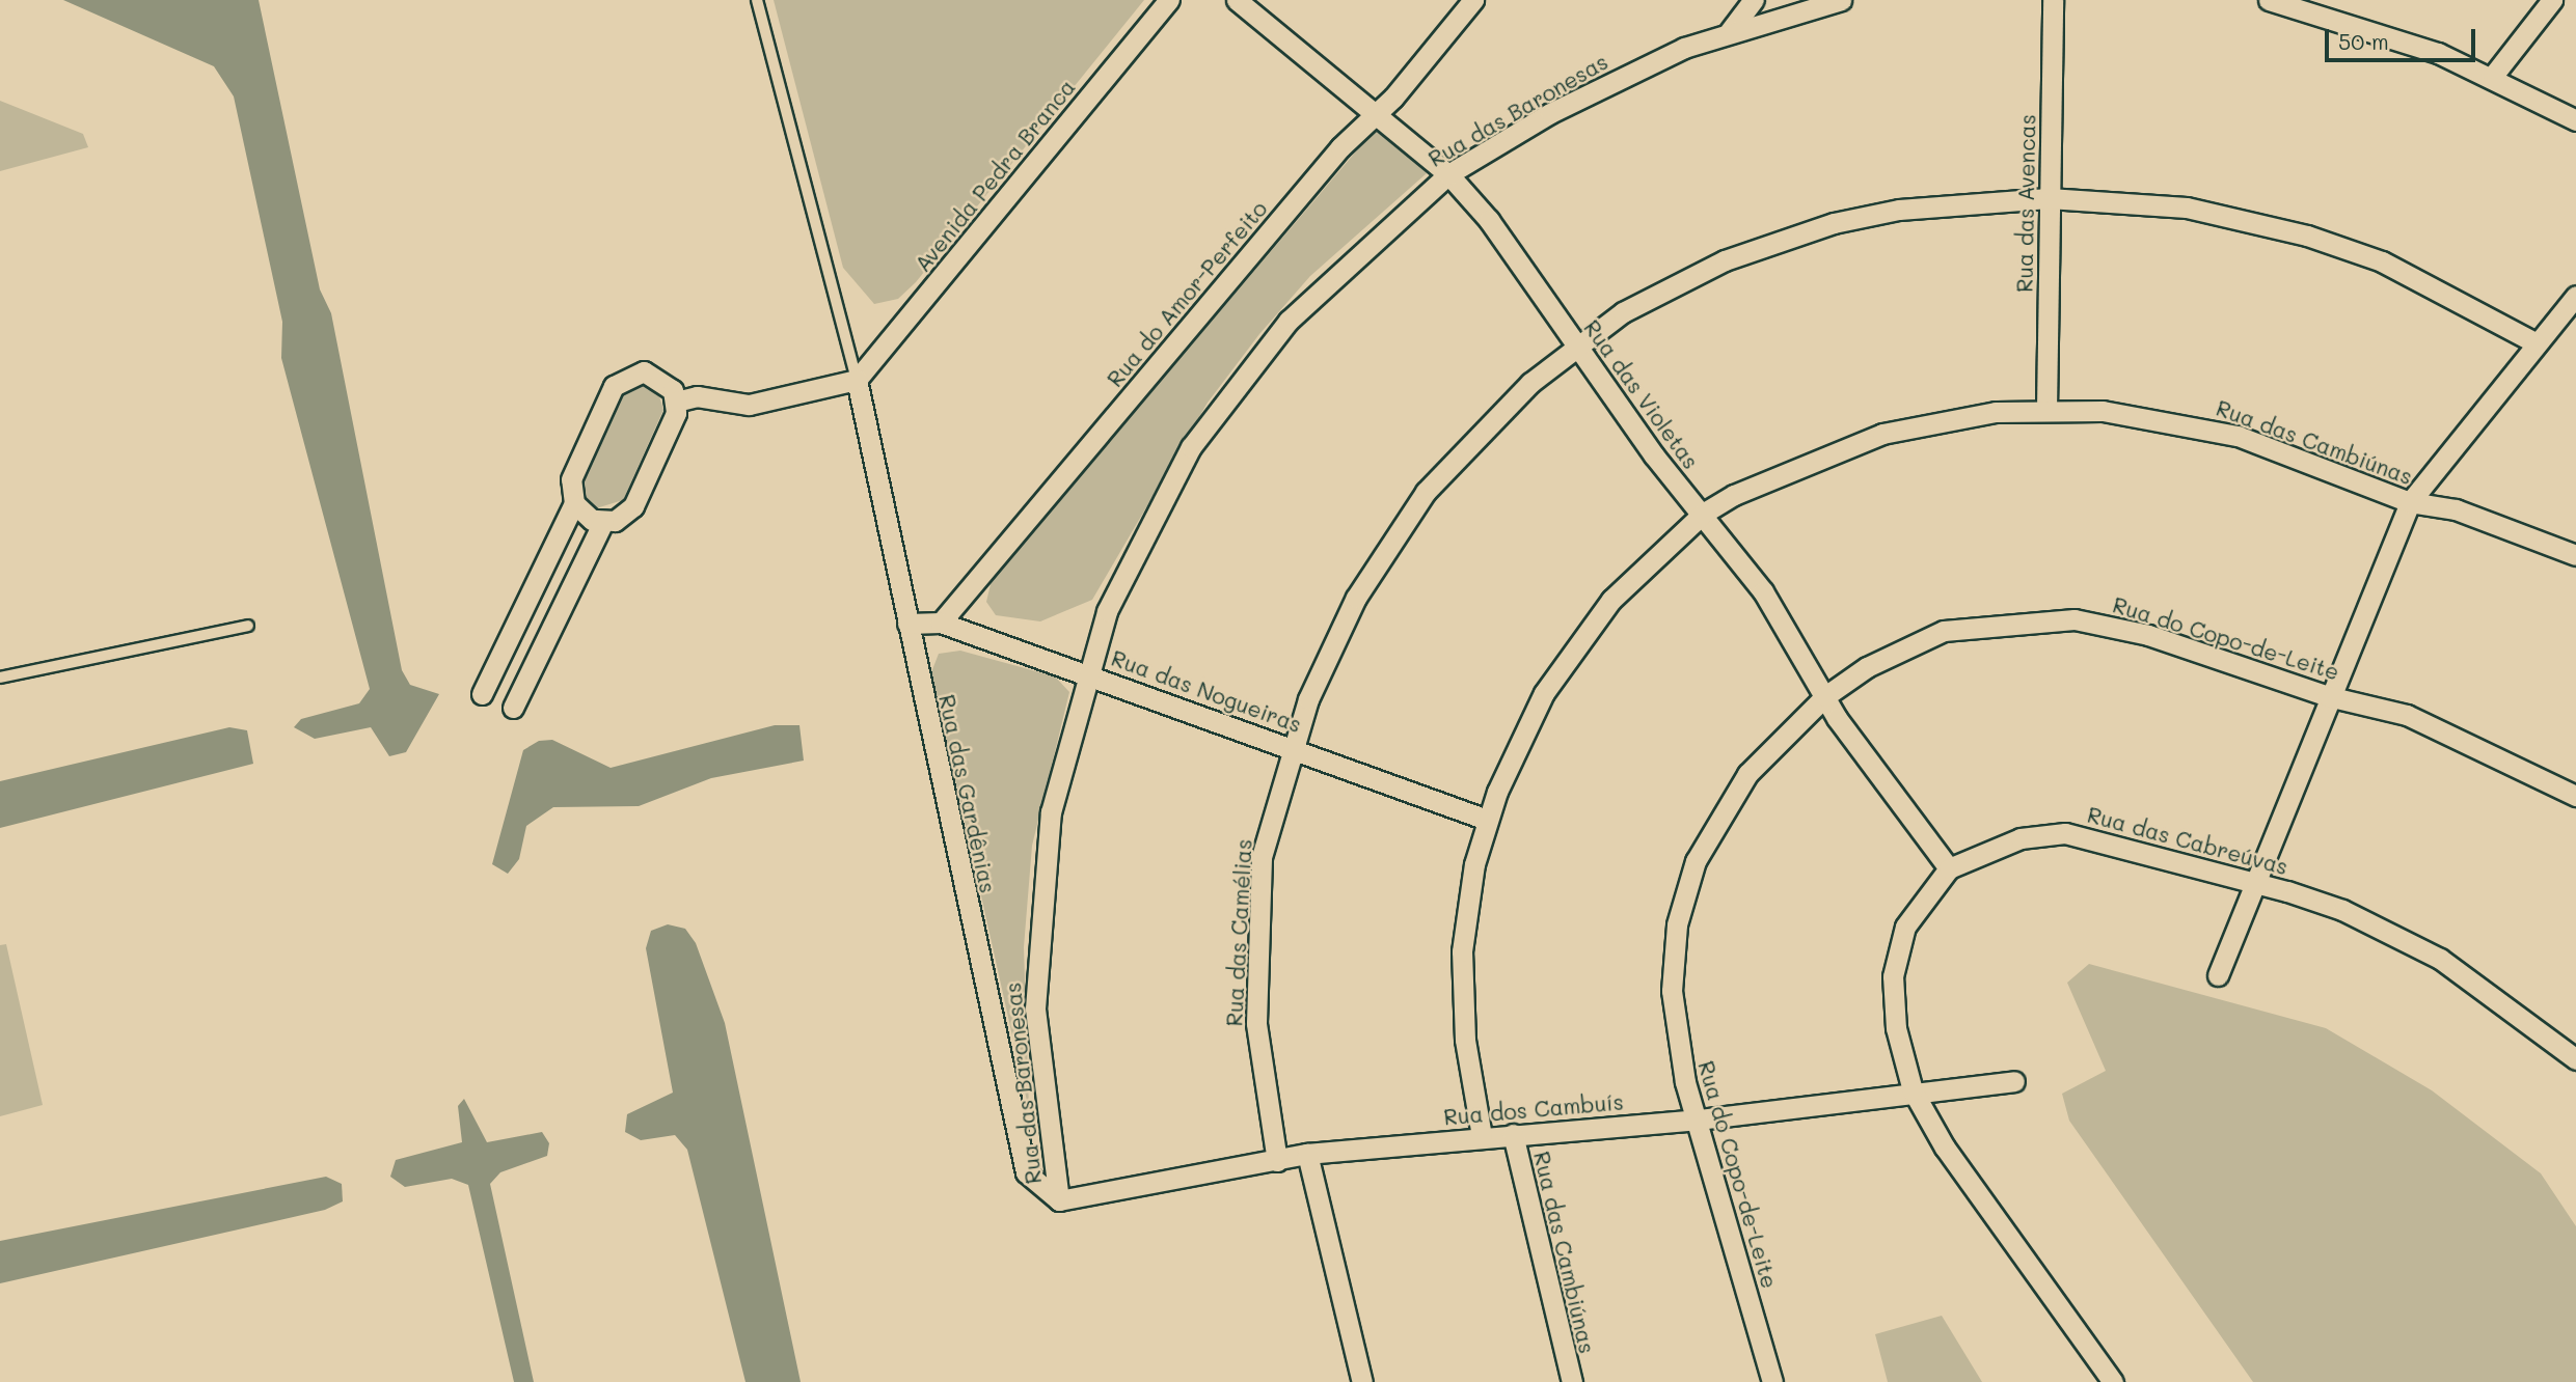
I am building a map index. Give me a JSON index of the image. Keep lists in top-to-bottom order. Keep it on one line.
{"streets":{"street":["Rua das Baronesas","Avenida Pedra Branca","Rua das Avencas","Rua do Amor-Perfeito","Rua das Violetas","Rua das Cambiúnas","Rua do Copo-de-Leite","Rua das Nogueiras","Rua das Gardênias","Rua das Cabreúvas","Rua das Camélias","Rua dos Cambuís"]},"crossings":[["Rua das Baronesas","Rua das Violetas"],["Rua das Baronesas","Rua das Nogueiras"],["Rua das Baronesas","Rua das Gardênias"],["Rua das Baronesas","Rua dos Cambuís"],["Avenida Pedra Branca","Rua das Gardênias"],["Rua das Avencas","Rua das Cambiúnas"],["Rua das Avencas","Rua das Camélias"],["Rua do Amor-Perfeito","Rua das Violetas"],["Rua do Amor-Perfeito","Rua das Nogueiras"],["Rua das Violetas","Rua das Cambiúnas"],["Rua das Violetas","Rua do Copo-de-Leite"],["Rua das Violetas","Rua das Cabreúvas"],["Rua das Violetas","Rua das Camélias"],["Rua das Cambiúnas","Rua das Nogueiras"],["Rua das Cambiúnas","Rua dos Cambuís"],["Rua do Copo-de-Leite","Rua dos Cambuís"],["Rua das Nogueiras","Rua das Gardênias"],["Rua das Nogueiras","Rua das Camélias"],["Rua das Gardênias","Rua dos Cambuís"],["Rua das Camélias","Rua dos Cambuís"]],"scale_bar":"50 m"}
